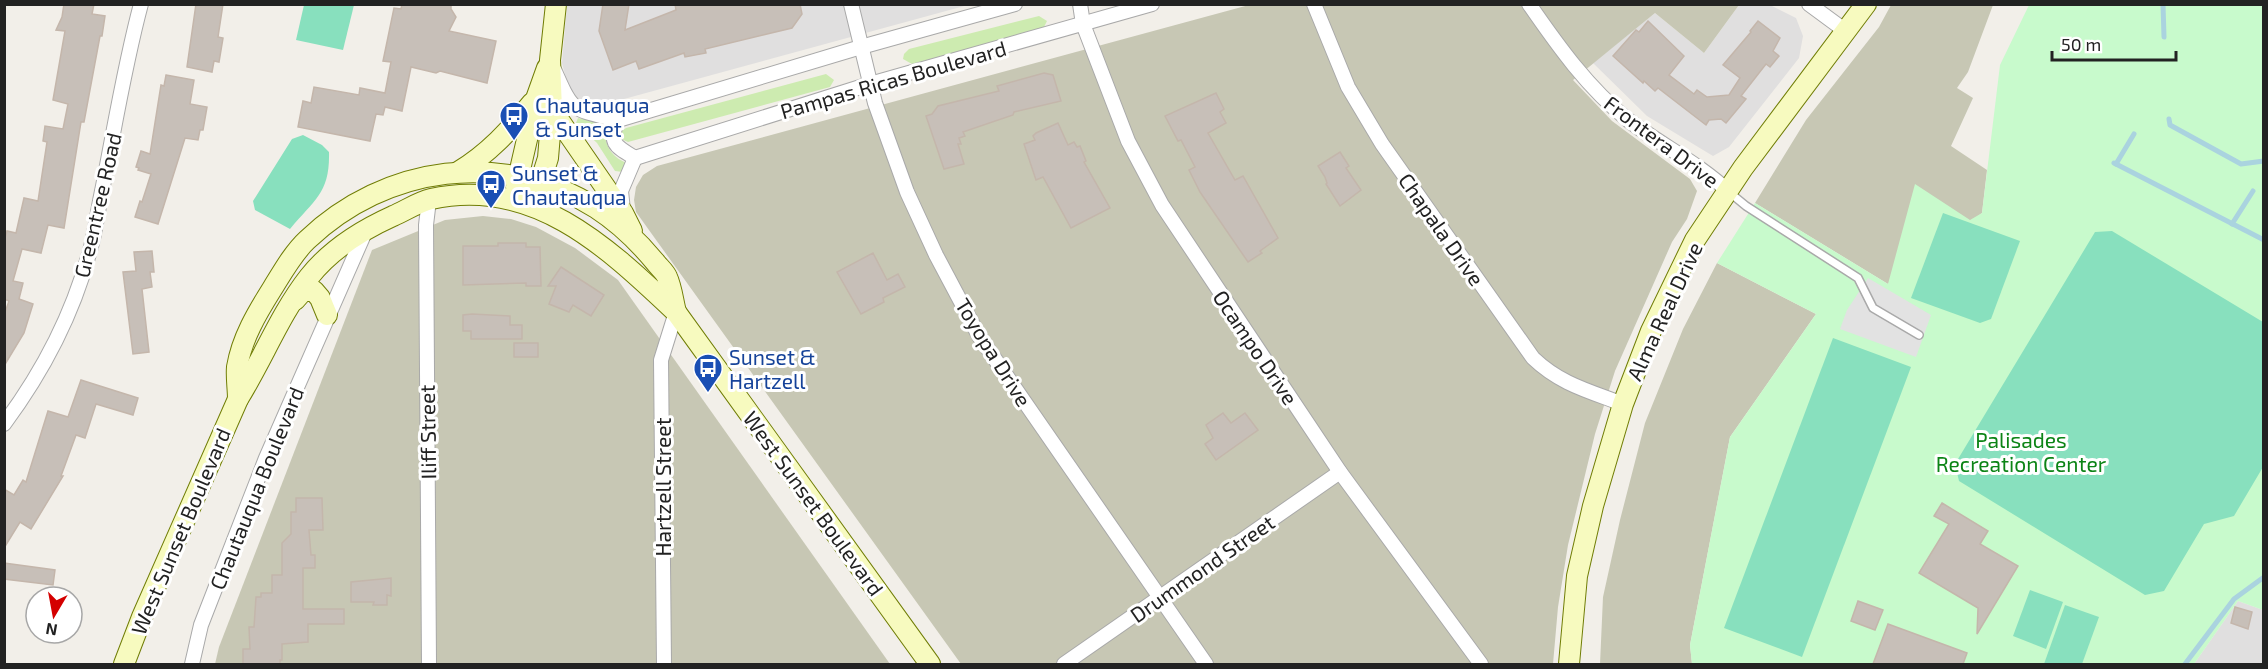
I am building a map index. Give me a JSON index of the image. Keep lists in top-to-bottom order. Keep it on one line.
{"streets":{"main road":["Alma Real Drive","West Sunset Boulevard"],"street":["Pampas Ricas Boulevard","Frontera Drive","Greentree Road","Chapala Drive","Ocampo Drive","Toyopa Drive","Iliff Street","Hartzell Street","Chautauqua Boulevard","Drummond Street"]},"crossings":[["Pampas Ricas Boulevard","Ocampo Drive"],["Pampas Ricas Boulevard","Toyopa Drive"],["Frontera Drive","Alma Real Drive"],["Chapala Drive","Alma Real Drive"],["Ocampo Drive","Drummond Street"],["Toyopa Drive","Drummond Street"],["Iliff Street","West Sunset Boulevard"],["Hartzell Street","West Sunset Boulevard"],["Chautauqua Boulevard","West Sunset Boulevard"]],"parks":["Palisades Recreation Center"],"places":{"bus stop":["Chautauqua & Sunset","Sunset & Chautauqua","Sunset & Hartzell"]},"scale_bar":"50 m","north":"bottom"}
